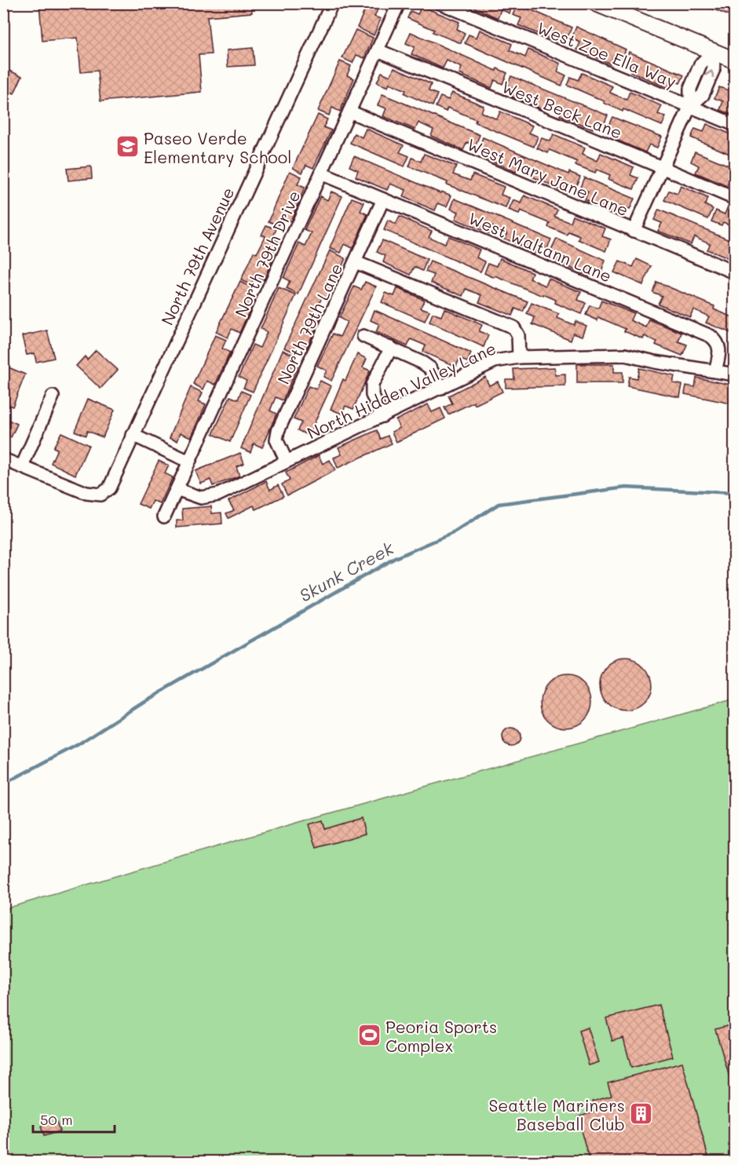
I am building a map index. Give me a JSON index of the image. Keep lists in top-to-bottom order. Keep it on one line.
{"streets":{"street":["West Zoe Ella Way","West Beck Lane","West Mary Jane Lane","West Waltann Lane","North 79th Drive","North 79th Avenue","North 79th Lane","North Hidden Valley Lane"]},"crossings":[["West Beck Lane","North 79th Drive"],["West Mary Jane Lane","North 79th Drive"],["West Waltann Lane","North 79th Drive"],["West Waltann Lane","North 79th Lane"],["West Waltann Lane","North Hidden Valley Lane"],["North 79th Drive","North Hidden Valley Lane"],["North 79th Lane","North Hidden Valley Lane"]],"water":["Skunk Creek"],"places":{"school or university":["Paseo Verde Elementary School"],"sports":["Peoria Sports Complex"],"building":["Seattle Mariners Baseball Club"]},"scale_bar":"50 m"}
